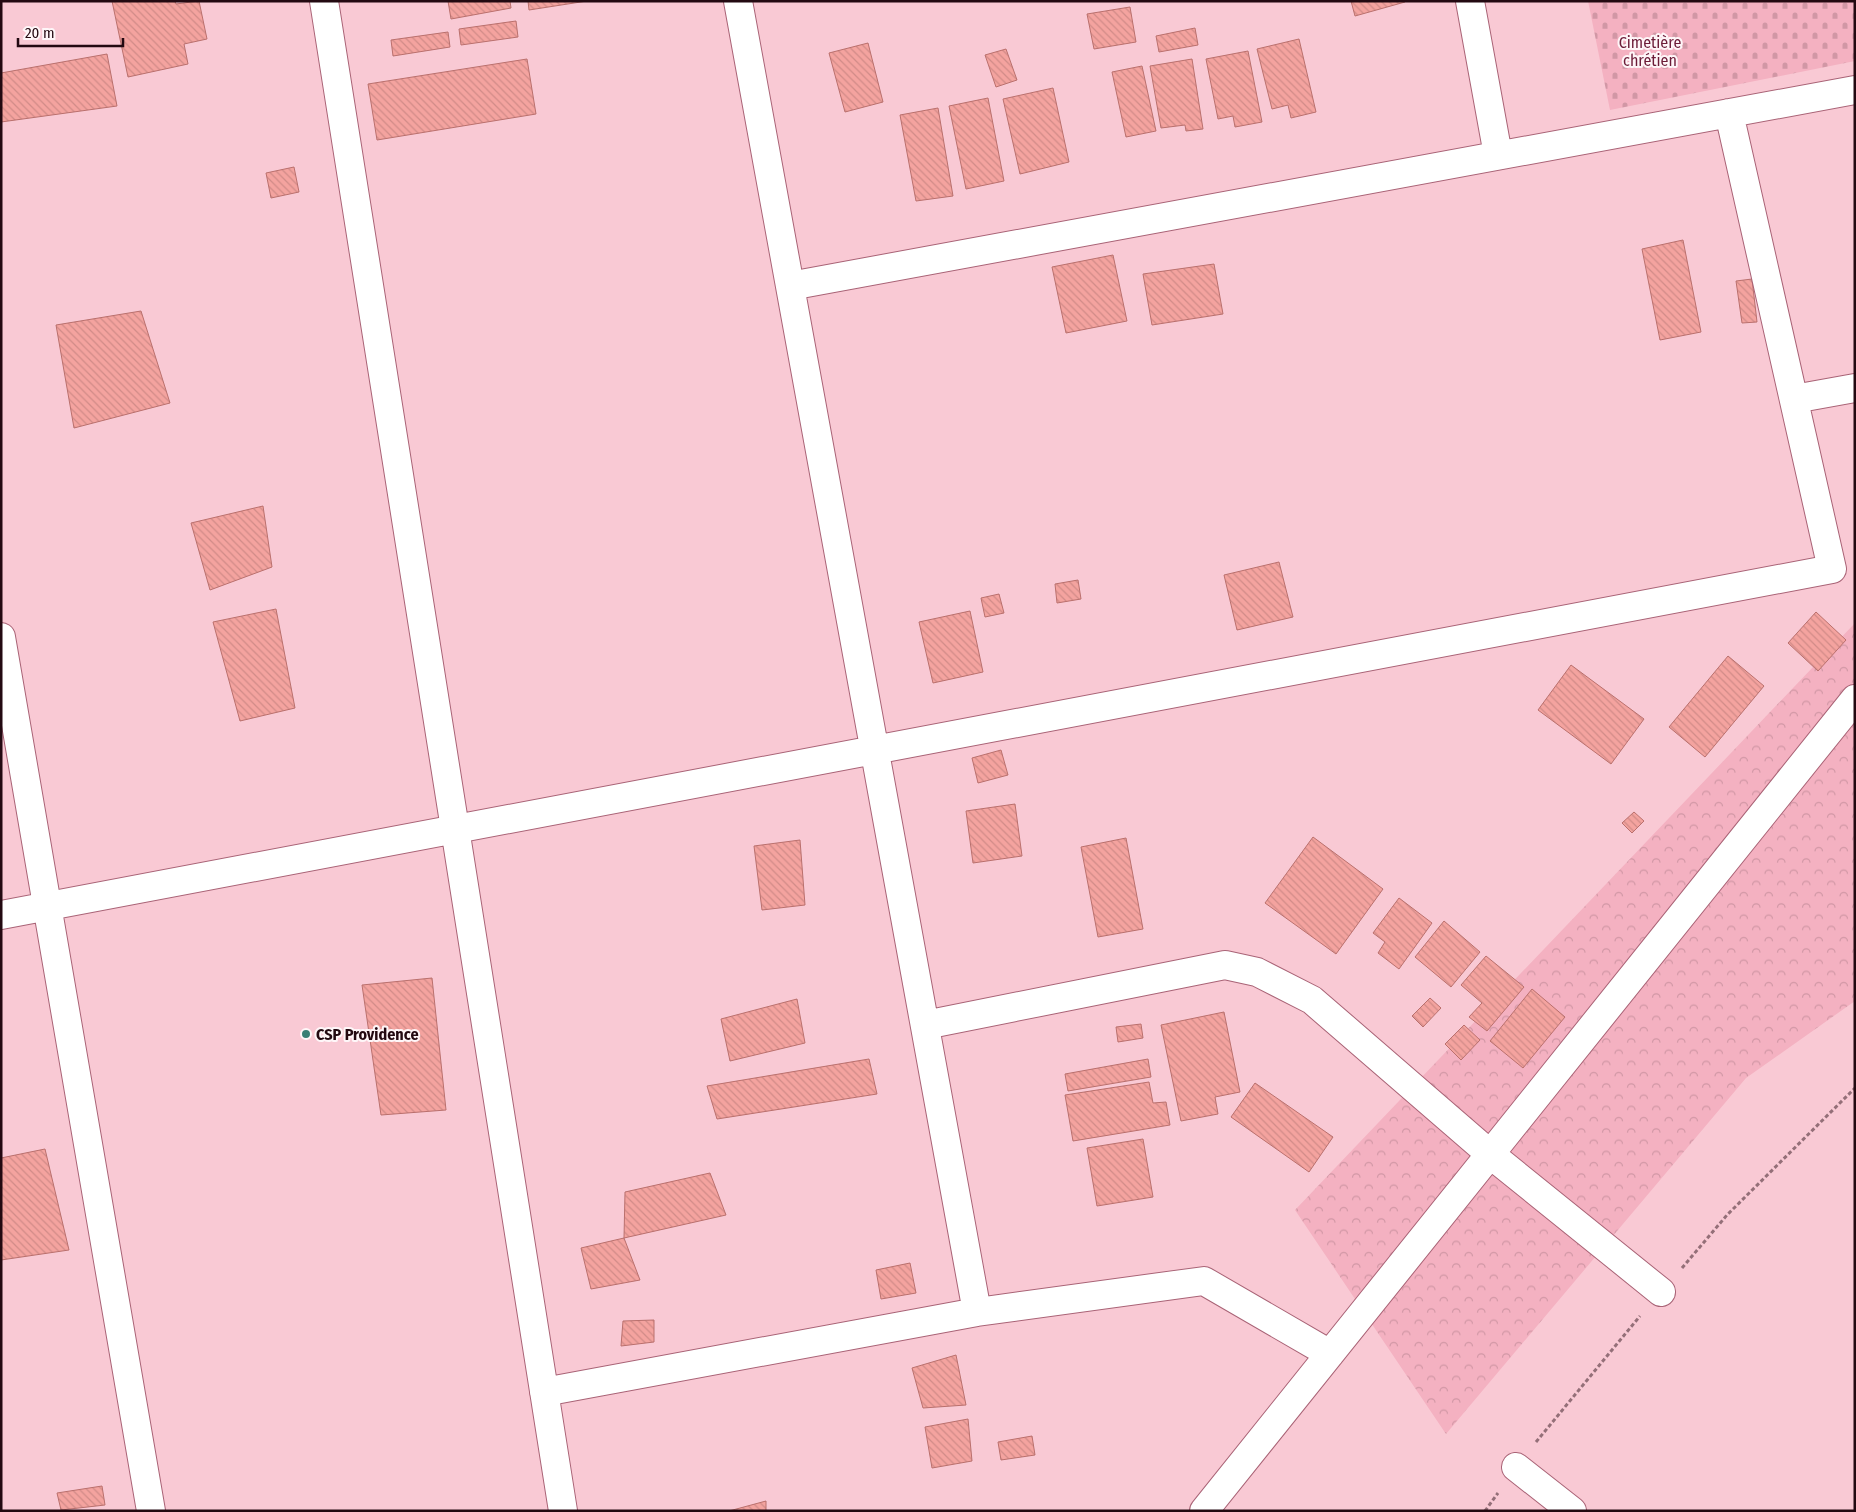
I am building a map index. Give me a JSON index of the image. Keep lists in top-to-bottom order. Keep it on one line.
{"parks":["Cimetière chrétien"],"places":["CSP Providence"],"scale_bar":"20 m"}
